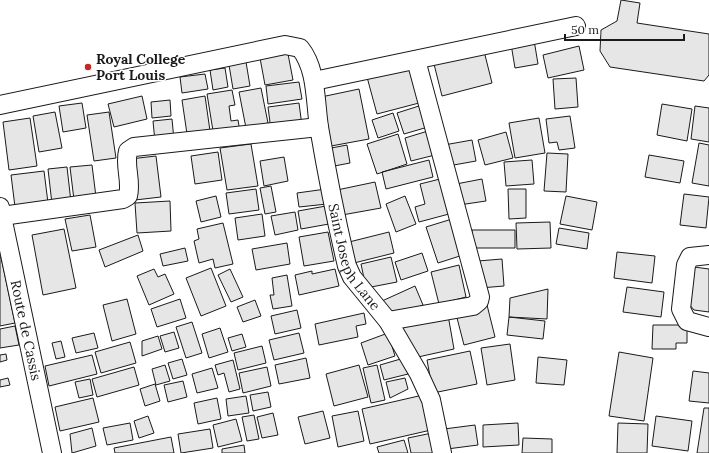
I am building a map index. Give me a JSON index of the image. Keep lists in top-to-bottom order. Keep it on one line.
{"streets":{"street":["Saint Joseph Lane","Route de Cassis"]},"places":["Royal College Port Louis"],"scale_bar":"50 m"}
